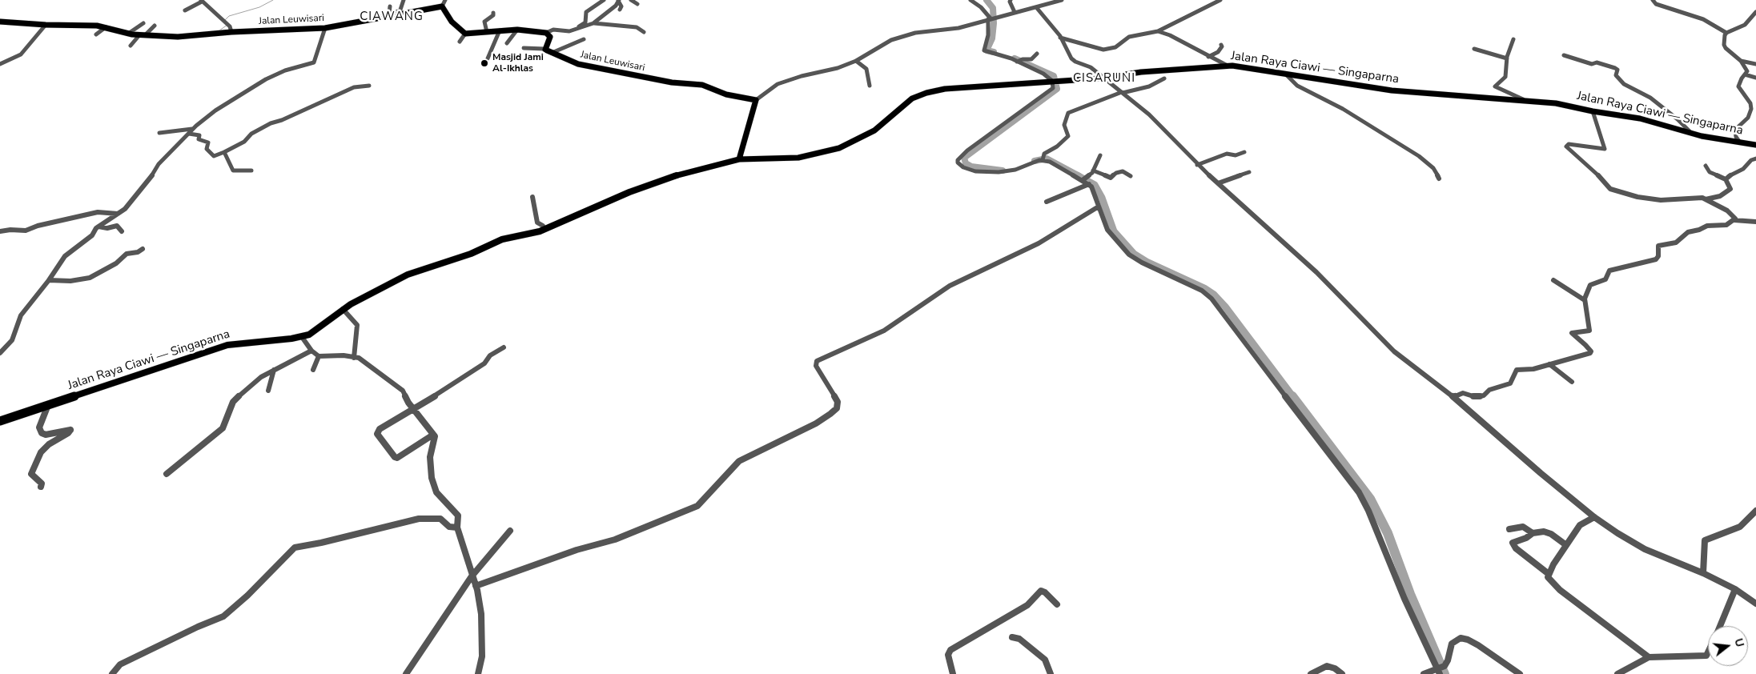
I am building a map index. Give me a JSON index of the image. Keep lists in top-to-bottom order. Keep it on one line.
{"streets":{"main road":["Jalan Leuwisari","Jalan Raya Ciawi — Singaparna"]},"districts":["CIAWANG","CISARUNI"],"places":["Masjid Jami Al-Ikhlas"],"north":"right"}
